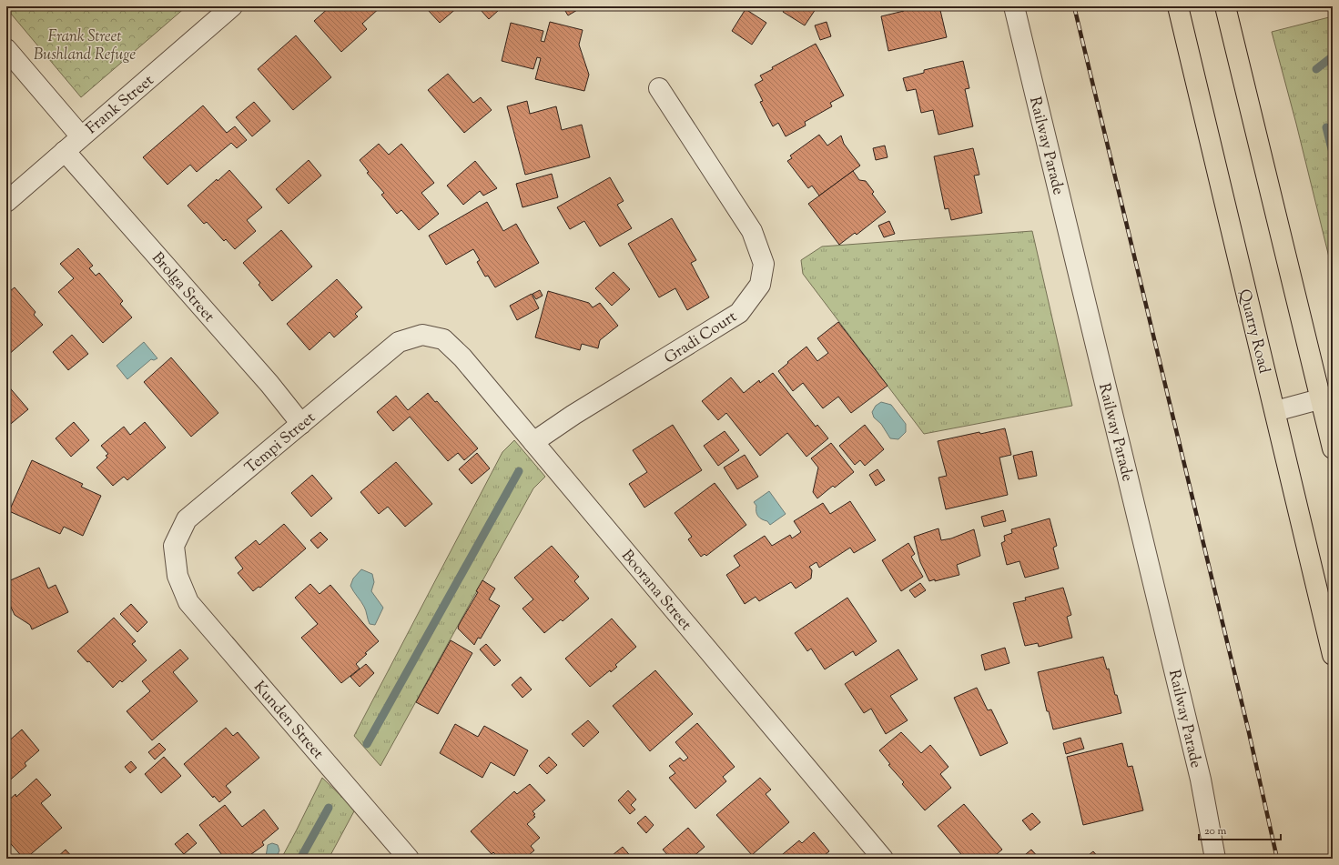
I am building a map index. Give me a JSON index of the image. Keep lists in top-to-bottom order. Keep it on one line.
{"streets":{"main road":["Quarry Road"],"street":["Frank Street","Railway Parade","Brolga Street","Gradi Court","Tempi Street","Boorana Street","Kunden Street"]},"crossings":[["Frank Street","Brolga Street"],["Brolga Street","Tempi Street"],["Gradi Court","Boorana Street"],["Tempi Street","Boorana Street"],["Tempi Street","Kunden Street"]],"parks":["Frank Street Bushland Refuge"],"scale_bar":"20 m"}
